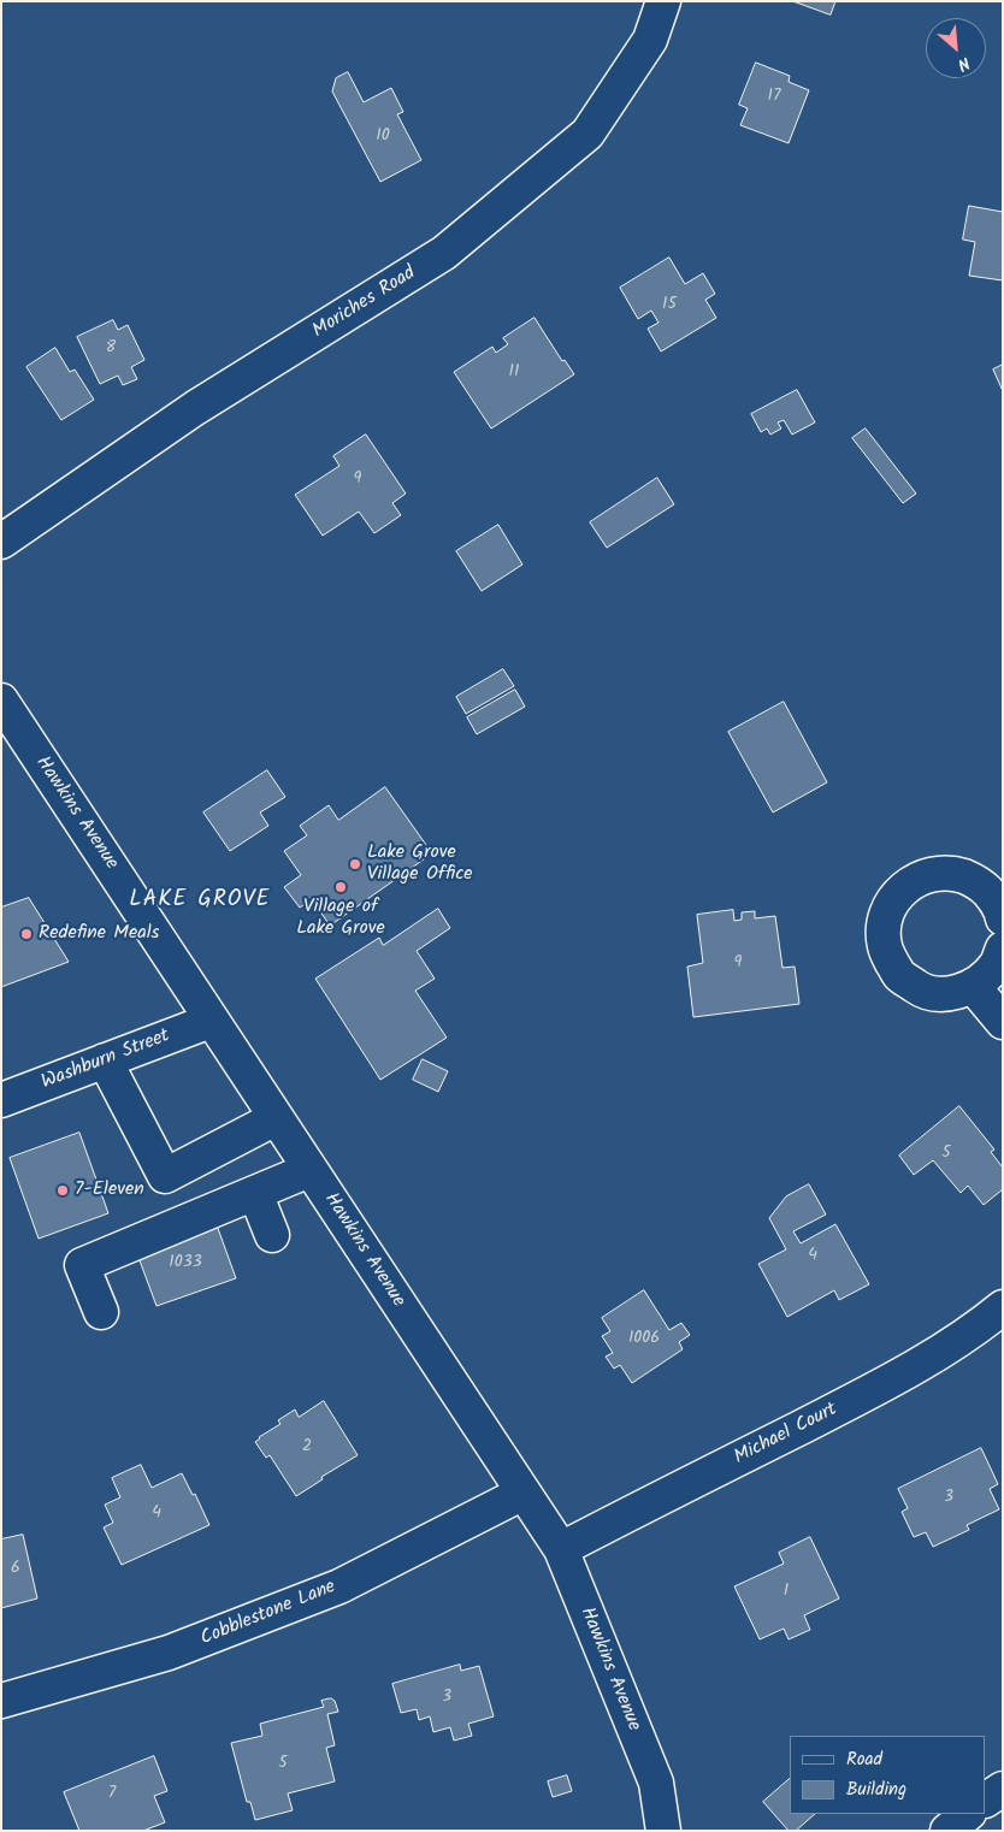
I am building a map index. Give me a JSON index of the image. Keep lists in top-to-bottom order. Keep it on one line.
{"streets":{"street":["Moriches Road","Hawkins Avenue","Washburn Street","Michael Court","Cobblestone Lane"]},"crossings":[["Hawkins Avenue","Washburn Street"],["Hawkins Avenue","Michael Court"],["Hawkins Avenue","Cobblestone Lane"]],"districts":["LAKE GROVE"],"places":["Lake Grove Village Office","Village of Lake Grove","Redefine Meals","7-Eleven"],"house_numbers":["17","10","15","8","11","9","9","5","4","1033","1006","2","3","4","6","1","3","5","7"],"legend":["Road","Building"],"north":"bottom right"}
